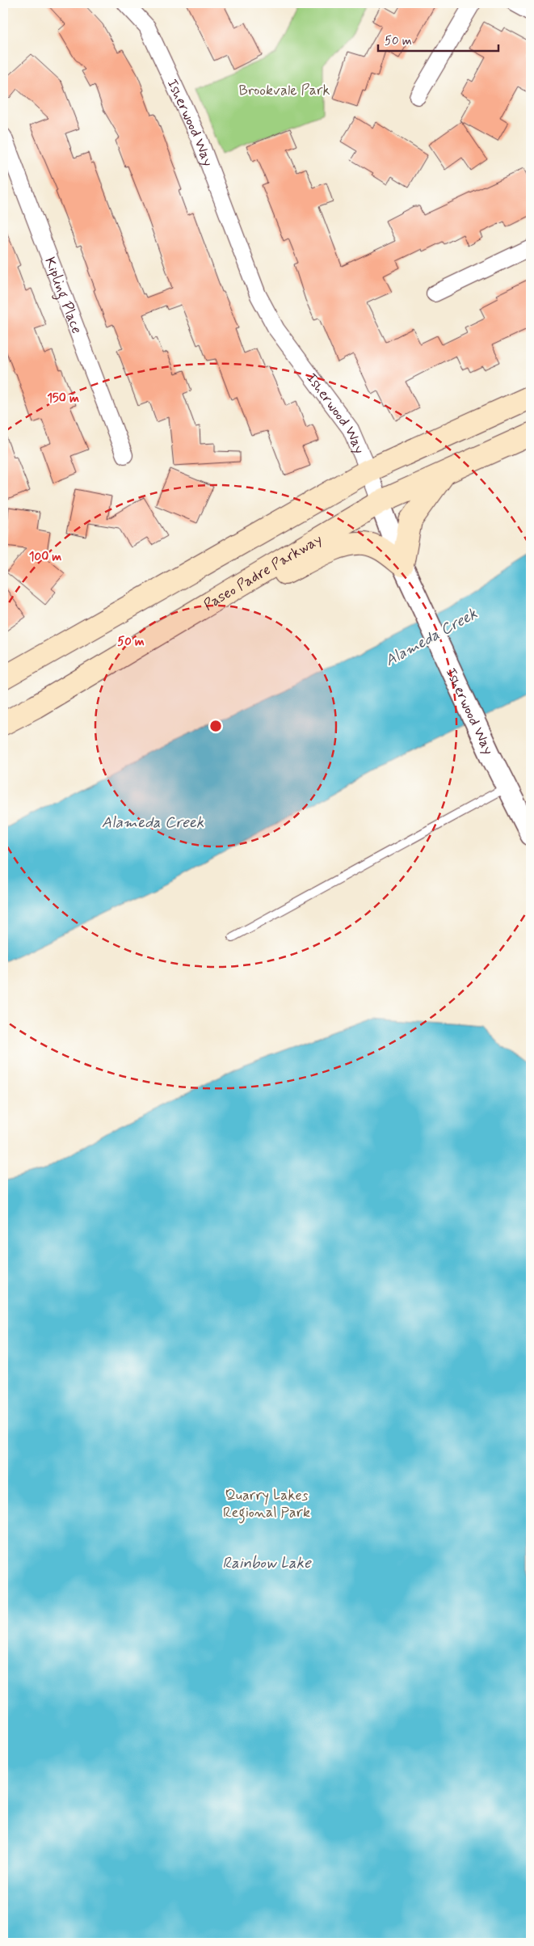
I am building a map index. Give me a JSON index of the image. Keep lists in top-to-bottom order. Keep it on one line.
{"streets":{"main road":["Paseo Padre Parkway"],"street":["Isherwood Way","Kipling Place"]},"crossings":[["Isherwood Way","Paseo Padre Parkway"]],"water":["Alameda Creek","Rainbow Lake"],"parks":["Brookvale Park","Quarry Lakes Regional Park"],"scale_bar":"50 m","rings":["150 m","100 m","50 m"]}
